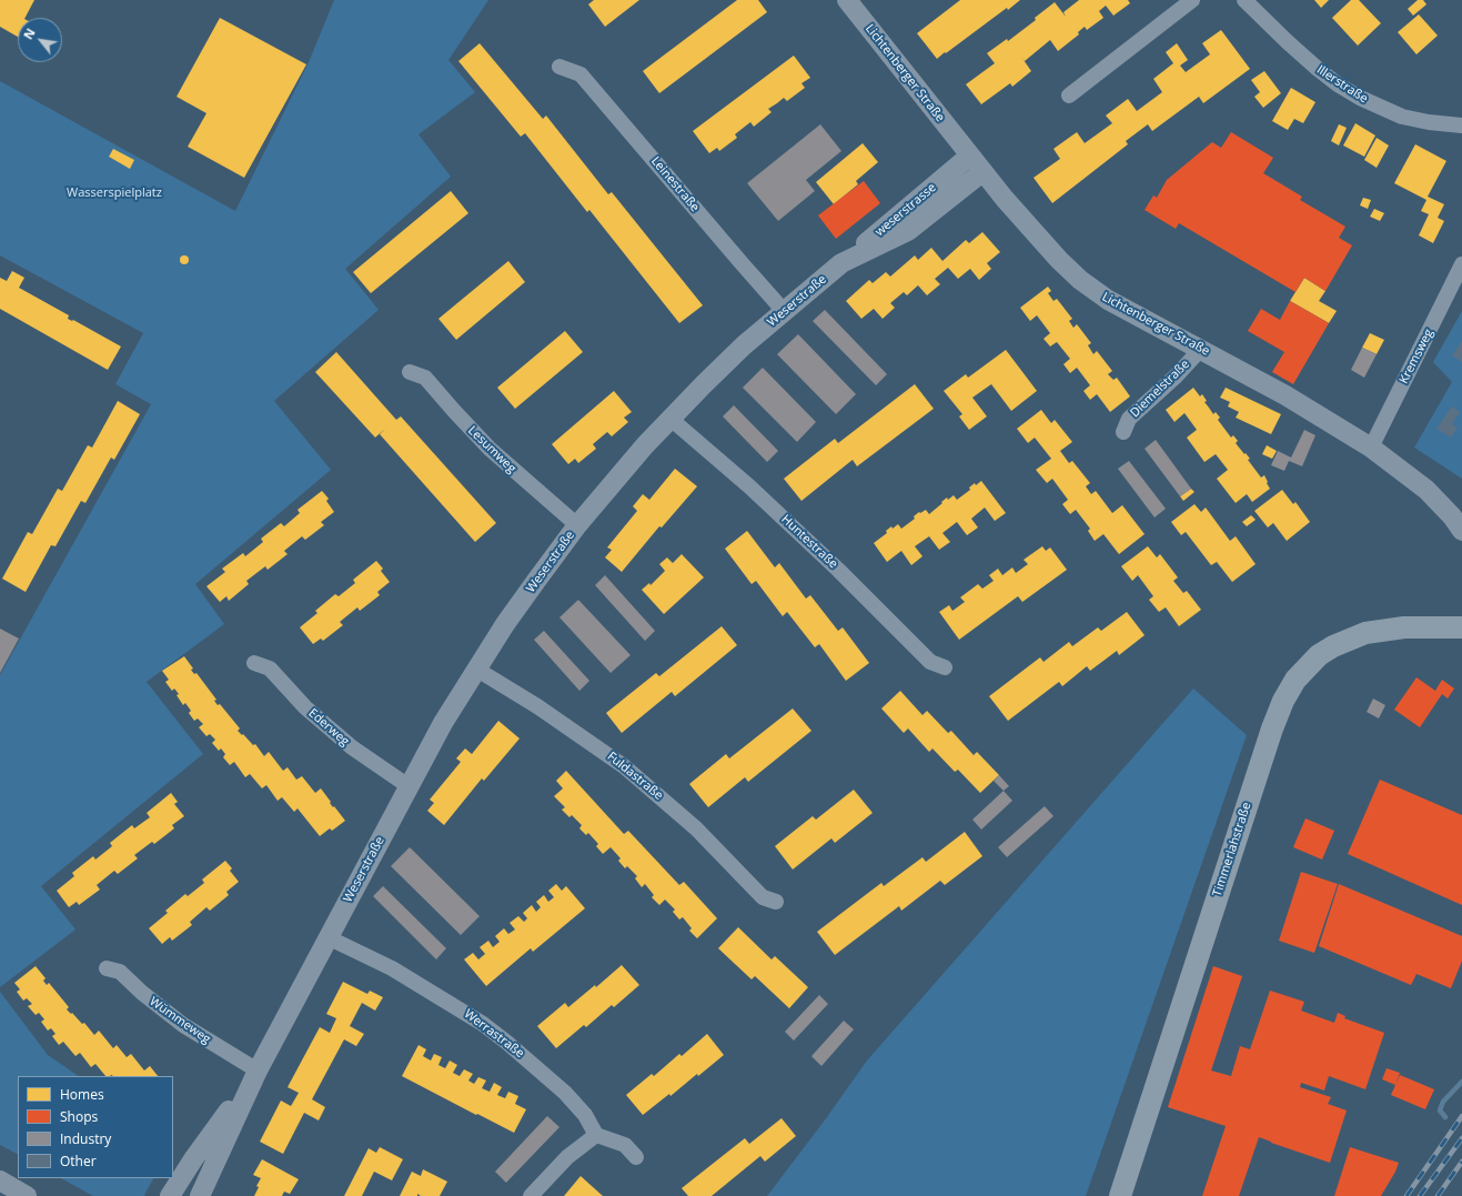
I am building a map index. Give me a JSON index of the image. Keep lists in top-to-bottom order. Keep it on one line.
{"streets":{"main road":["Timmerlahstraße"],"street":["Lichtenberger Straße","Illerstraße","Leinestraße","weserstrasse","Weserstraße","Kremsweg","Diemelstraße","Lesumweg","Huntestraße","Ederweg","Fuldastraße","Wümmeweg","Werrastraße"]},"crossings":[["Lichtenberger Straße","weserstrasse"],["Lichtenberger Straße","Weserstraße"],["Lichtenberger Straße","Kremsweg"],["Lichtenberger Straße","Diemelstraße"],["Leinestraße","Weserstraße"],["weserstrasse","Weserstraße"],["Weserstraße","Lesumweg"],["Weserstraße","Huntestraße"],["Weserstraße","Ederweg"],["Weserstraße","Fuldastraße"],["Weserstraße","Wümmeweg"],["Weserstraße","Werrastraße"]],"parks":["Wasserspielplatz"],"legend":["Homes","Shops","Industry","Other"],"north":"top left"}
